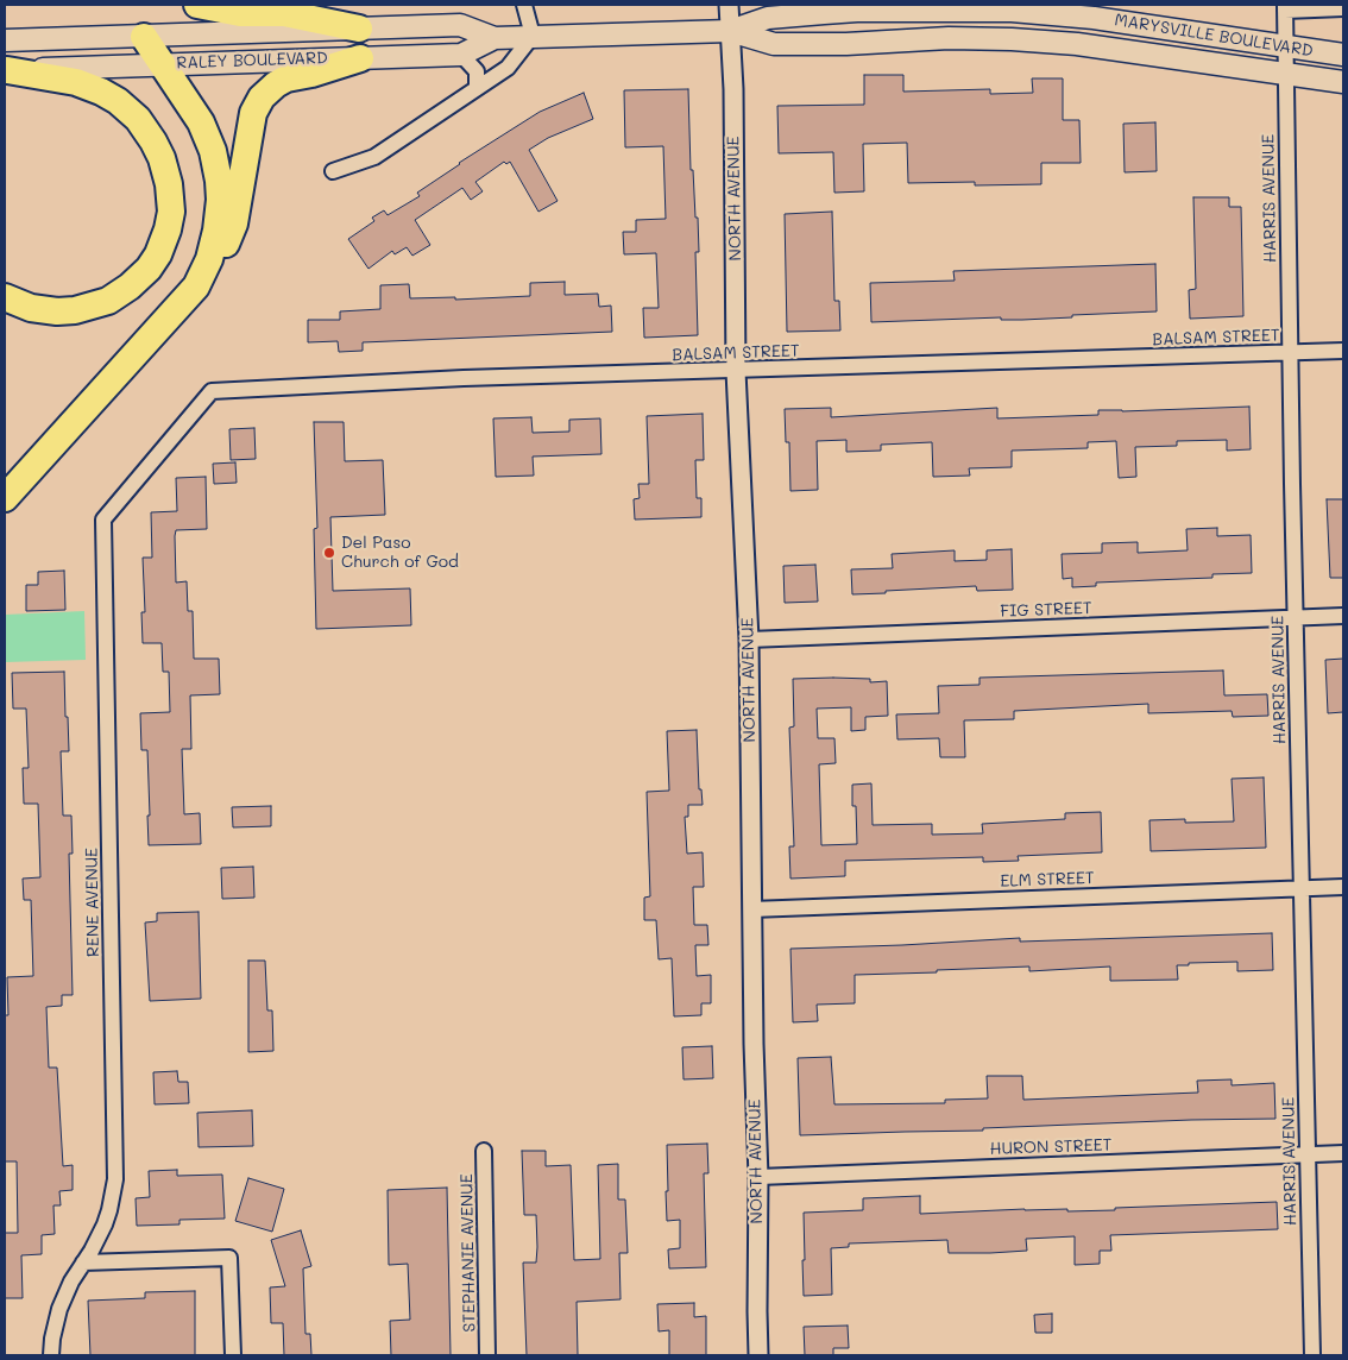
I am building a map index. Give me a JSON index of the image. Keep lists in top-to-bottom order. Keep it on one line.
{"streets":{"main road":["MARYSVILLE BOULEVARD","RALEY BOULEVARD"],"street":["NORTH AVENUE","HARRIS AVENUE","BALSAM STREET","FIG STREET","ELM STREET","RENE AVENUE","HURON STREET","STEPHANIE AVENUE"]},"crossings":[["MARYSVILLE BOULEVARD","RALEY BOULEVARD"],["MARYSVILLE BOULEVARD","NORTH AVENUE"],["MARYSVILLE BOULEVARD","HARRIS AVENUE"],["NORTH AVENUE","BALSAM STREET"],["NORTH AVENUE","FIG STREET"],["NORTH AVENUE","ELM STREET"],["NORTH AVENUE","HURON STREET"],["HARRIS AVENUE","BALSAM STREET"],["HARRIS AVENUE","FIG STREET"],["HARRIS AVENUE","ELM STREET"],["HARRIS AVENUE","HURON STREET"],["BALSAM STREET","RENE AVENUE"]],"places":["Del Paso Church of God"]}
